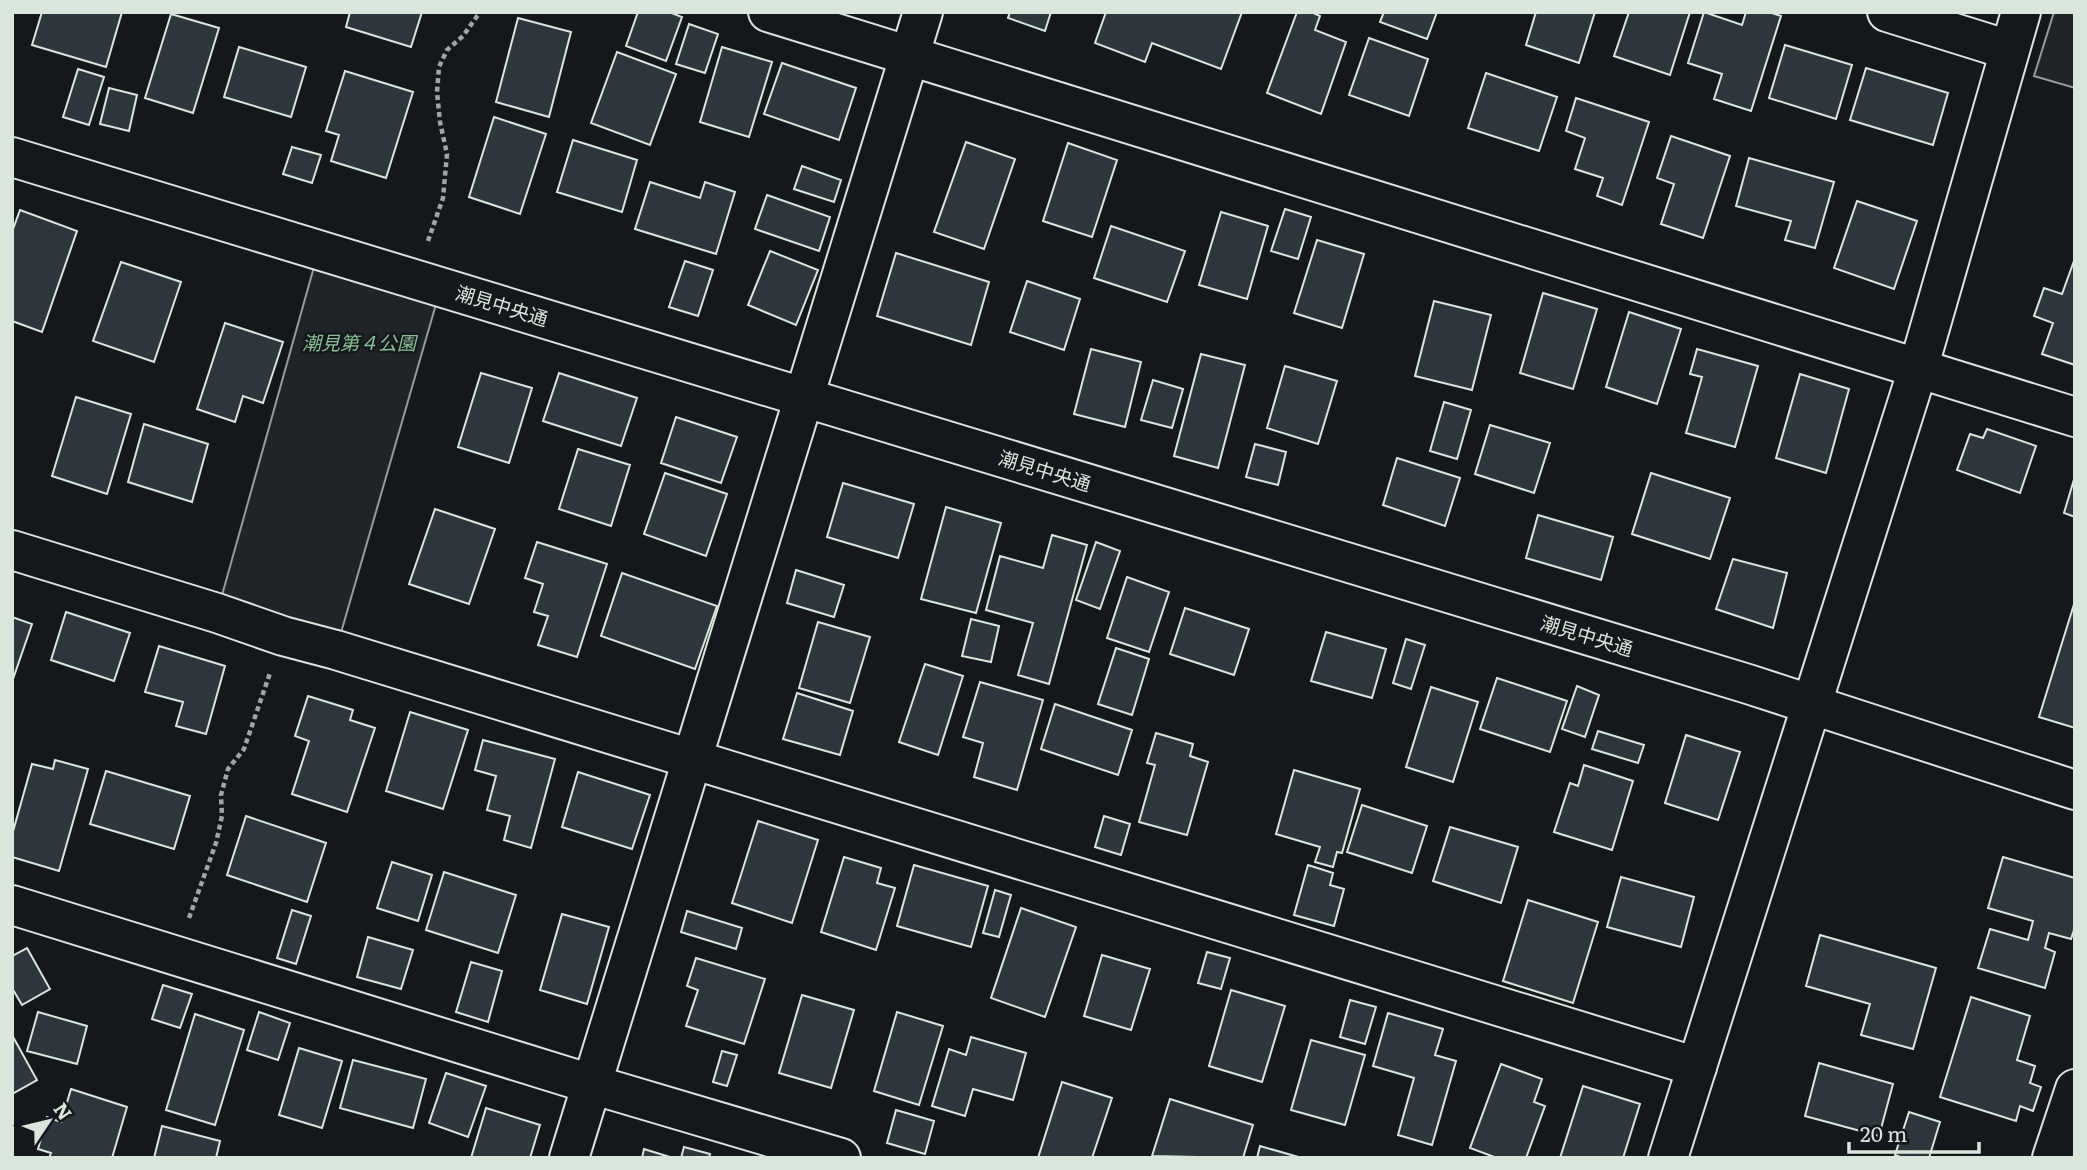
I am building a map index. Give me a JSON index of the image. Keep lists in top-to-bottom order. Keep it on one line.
{"streets":{"street":["潮見中央通"]},"parks":["潮見第４公園"],"scale_bar":"20 m","north":"top right"}
